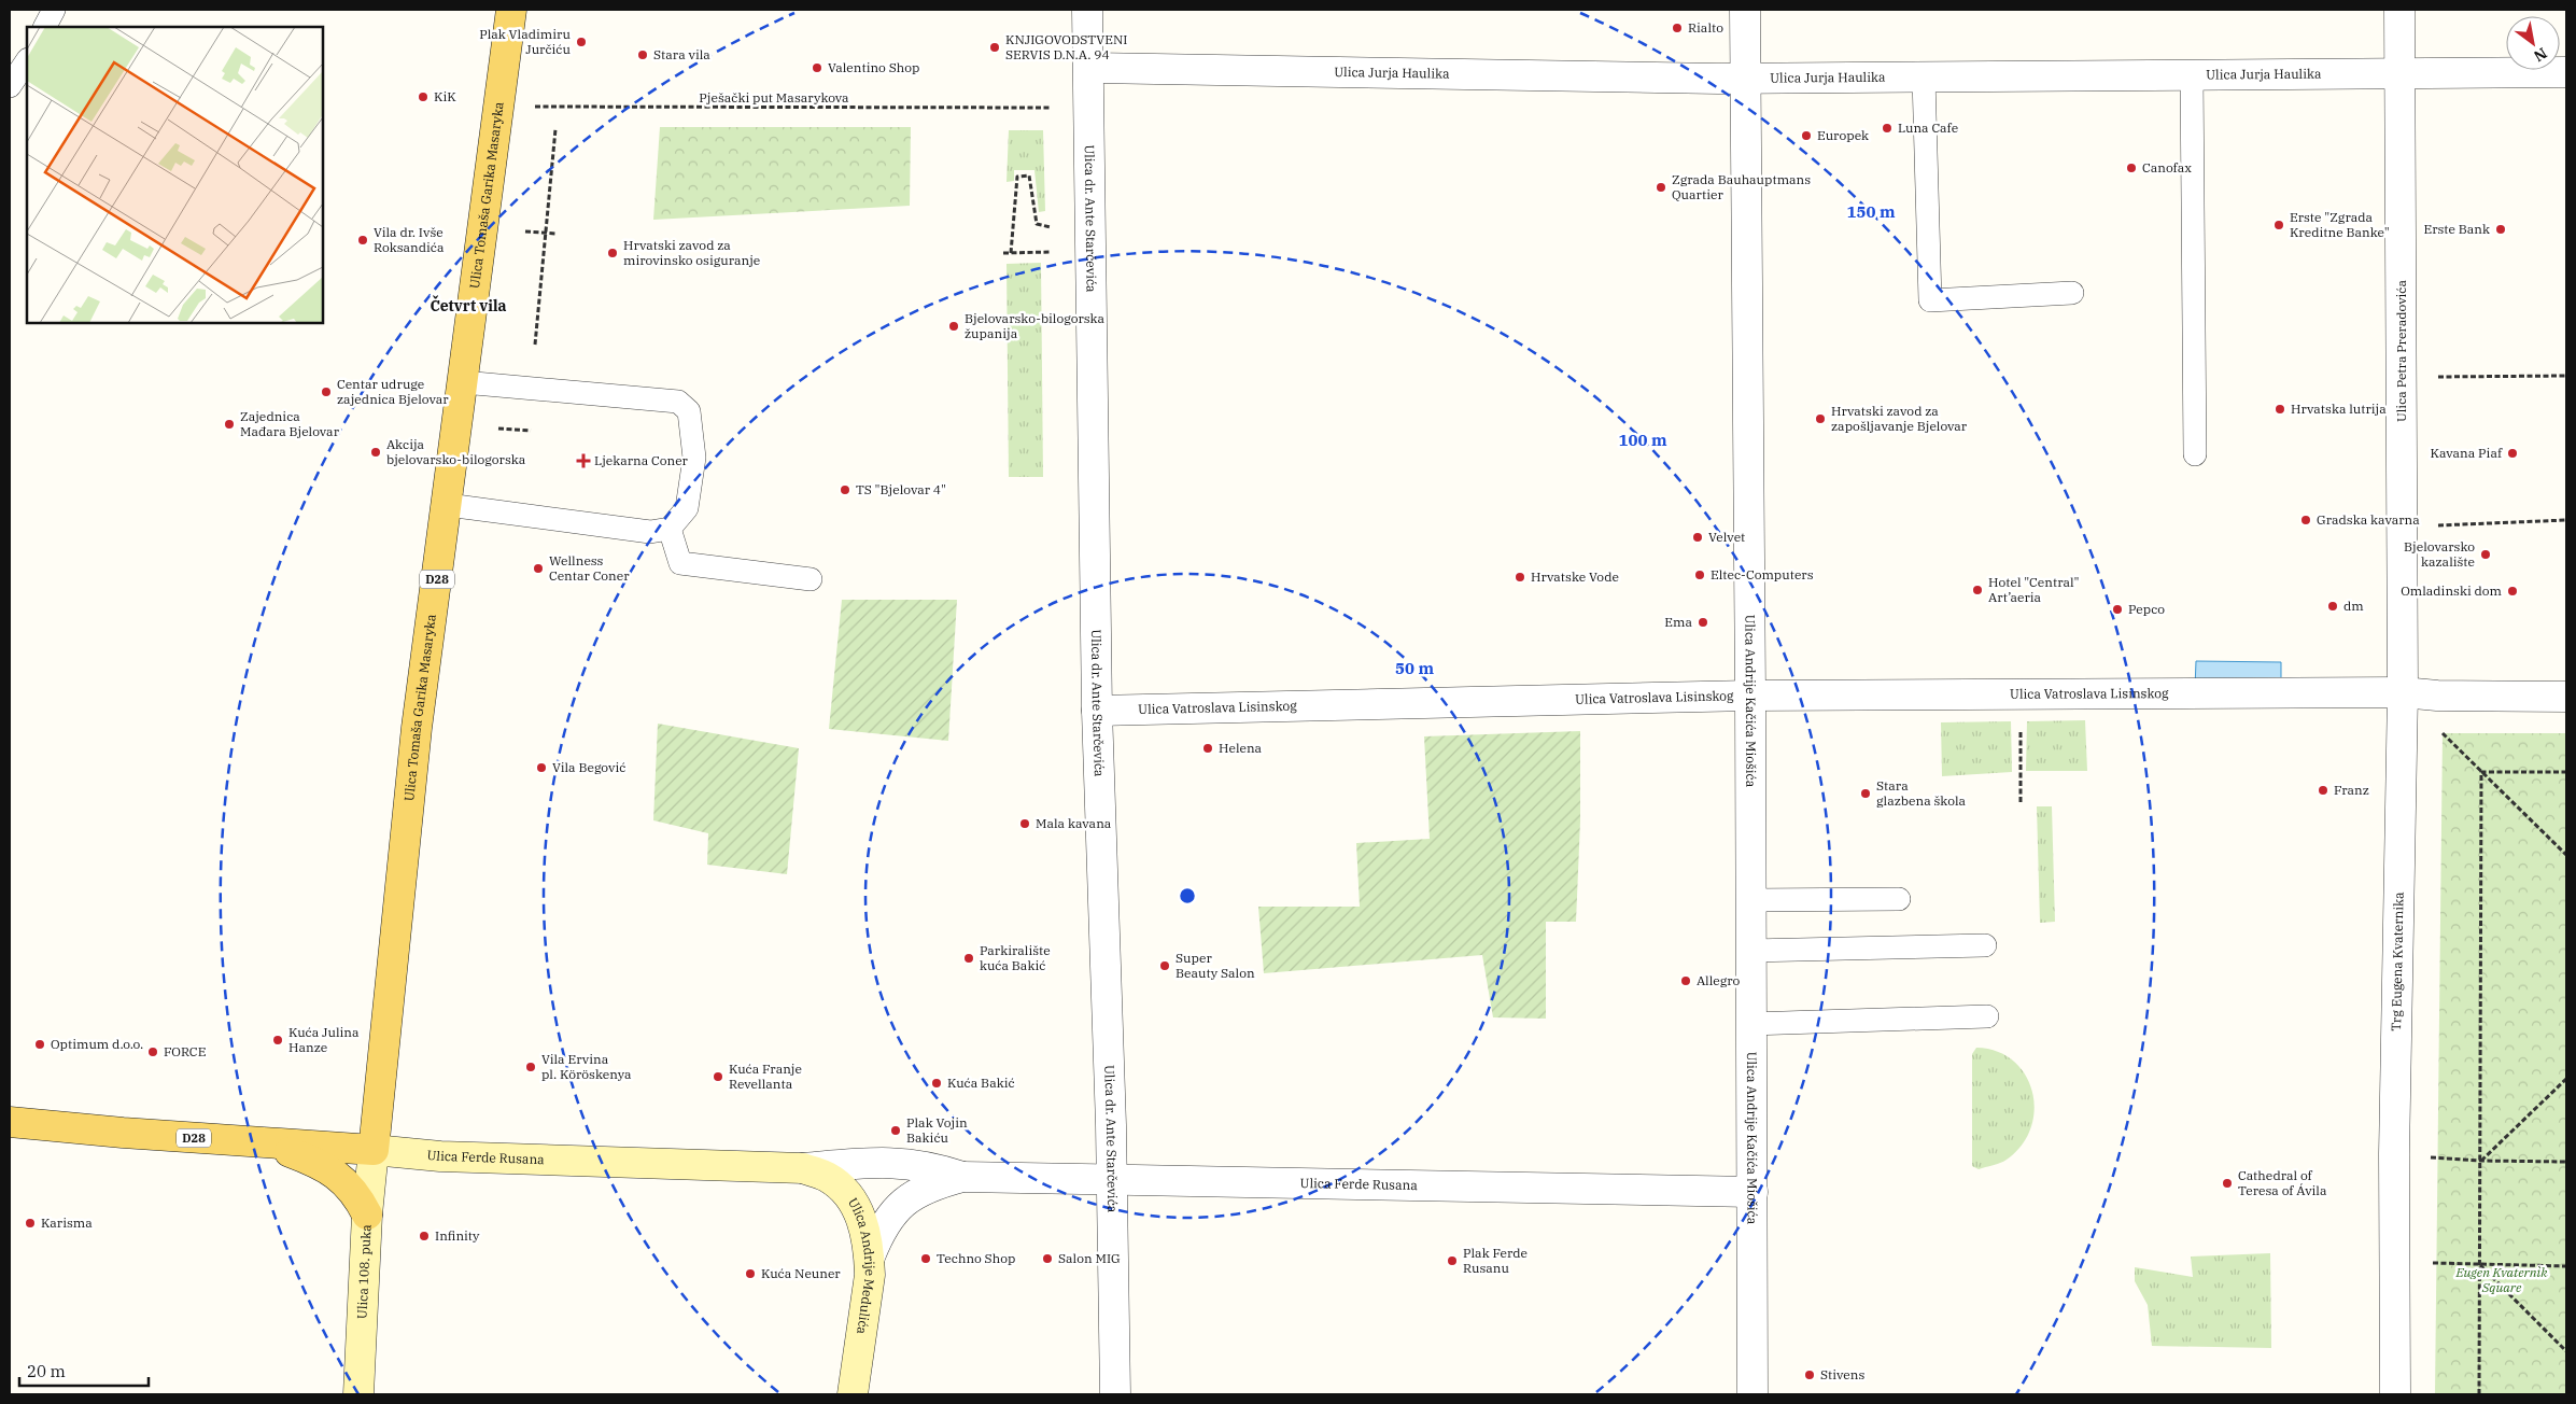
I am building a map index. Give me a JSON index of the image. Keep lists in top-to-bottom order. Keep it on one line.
{"streets":{"main road":["Ulica Tomaša Garika Masaryka","D28","Ulica Ferde Rusana","Ulica Andrije Medulića","Ulica 108. puka"],"street":["Ulica Jurja Haulika","Ulica dr. Ante Starčevića","Ulica Petra Preradovića","Ulica Vatroslava Lisinskog","Ulica Andrije Kačića Miošića","Trg Eugena Kvaternika"],"path":["Pješački put Masarykova"]},"crossings":[["Ulica Jurja Haulika","Ulica dr. Ante Starčevića"],["Ulica Jurja Haulika","Ulica Petra Preradovića"],["Ulica Jurja Haulika","Ulica Andrije Kačića Miošića"],["Pješački put Masarykova","Ulica Tomaša Garika Masaryka"],["Ulica Tomaša Garika Masaryka","Ulica Ferde Rusana"],["Ulica Tomaša Garika Masaryka","Ulica 108. puka"],["Ulica dr. Ante Starčevića","Ulica Vatroslava Lisinskog"],["Ulica dr. Ante Starčevića","Ulica Ferde Rusana"],["Ulica Petra Preradovića","Ulica Vatroslava Lisinskog"],["Ulica Petra Preradovića","Trg Eugena Kvaternika"],["Ulica Vatroslava Lisinskog","Ulica Andrije Kačića Miošića"],["Ulica Vatroslava Lisinskog","Trg Eugena Kvaternika"],["Ulica Andrije Kačića Miošića","Ulica Ferde Rusana"],["Ulica Ferde Rusana","Ulica Andrije Medulića"],["Ulica Ferde Rusana","Ulica 108. puka"]],"districts":["Četvrt vila"],"parks":["Eugen Kvaternik Square"],"places":{"other":["Rialto","Plak Vladimiru Jurčiću","KNJIGOVODSTVENI SERVIS D.N.A. 94","Stara vila","Valentino Shop","KiK","Luna Cafe","Europek","Canofax","Zgrada Bauhauptmans Quartier","Erste \"Zgrada Kreditne Banke\"","Erste Bank","Vila dr. Ivše Roksandića","Hrvatski zavod za mirovinsko osiguranje","Bjelovarsko-bilogorska županija","Centar udruge zajednica Bjelovar","Hrvatska lutrija","Hrvatski zavod za zapošljavanje Bjelovar","Zajednica Mađara Bjelovar","Akcija bjelovarsko-bilogorska","Kavana Piaf","TS \"Bjelovar 4\"","Gradska kavarna","Velvet","Bjelovarsko kazalište","Wellness Centar Coner","Eltec-Computers","Hrvatske Vode","Hotel \"Central\" Art’aeria","Omladinski dom","dm","Pepco","Ema","Helena","Vila Begović","Franz","Stara glazbena škola","Mala kavana","Parkiralište kuća Bakić","Super Beauty Salon","Allegro","Kuća Julina Hanze","Optimum d.o.o.","FORCE","Vila Ervina pl. Köröskenya","Kuća Franje Revellanta","Kuća Bakić","Plak Vojin Bakiću","Cathedral of Teresa of Ávila","Karisma","Infinity","Techno Shop","Salon MIG","Plak Ferde Rusanu","Kuća Neuner","Stivens"],"health":["Ljekarna Coner"]},"scale_bar":"20 m","north":"bottom right","rings":["150 m","100 m","50 m"]}
